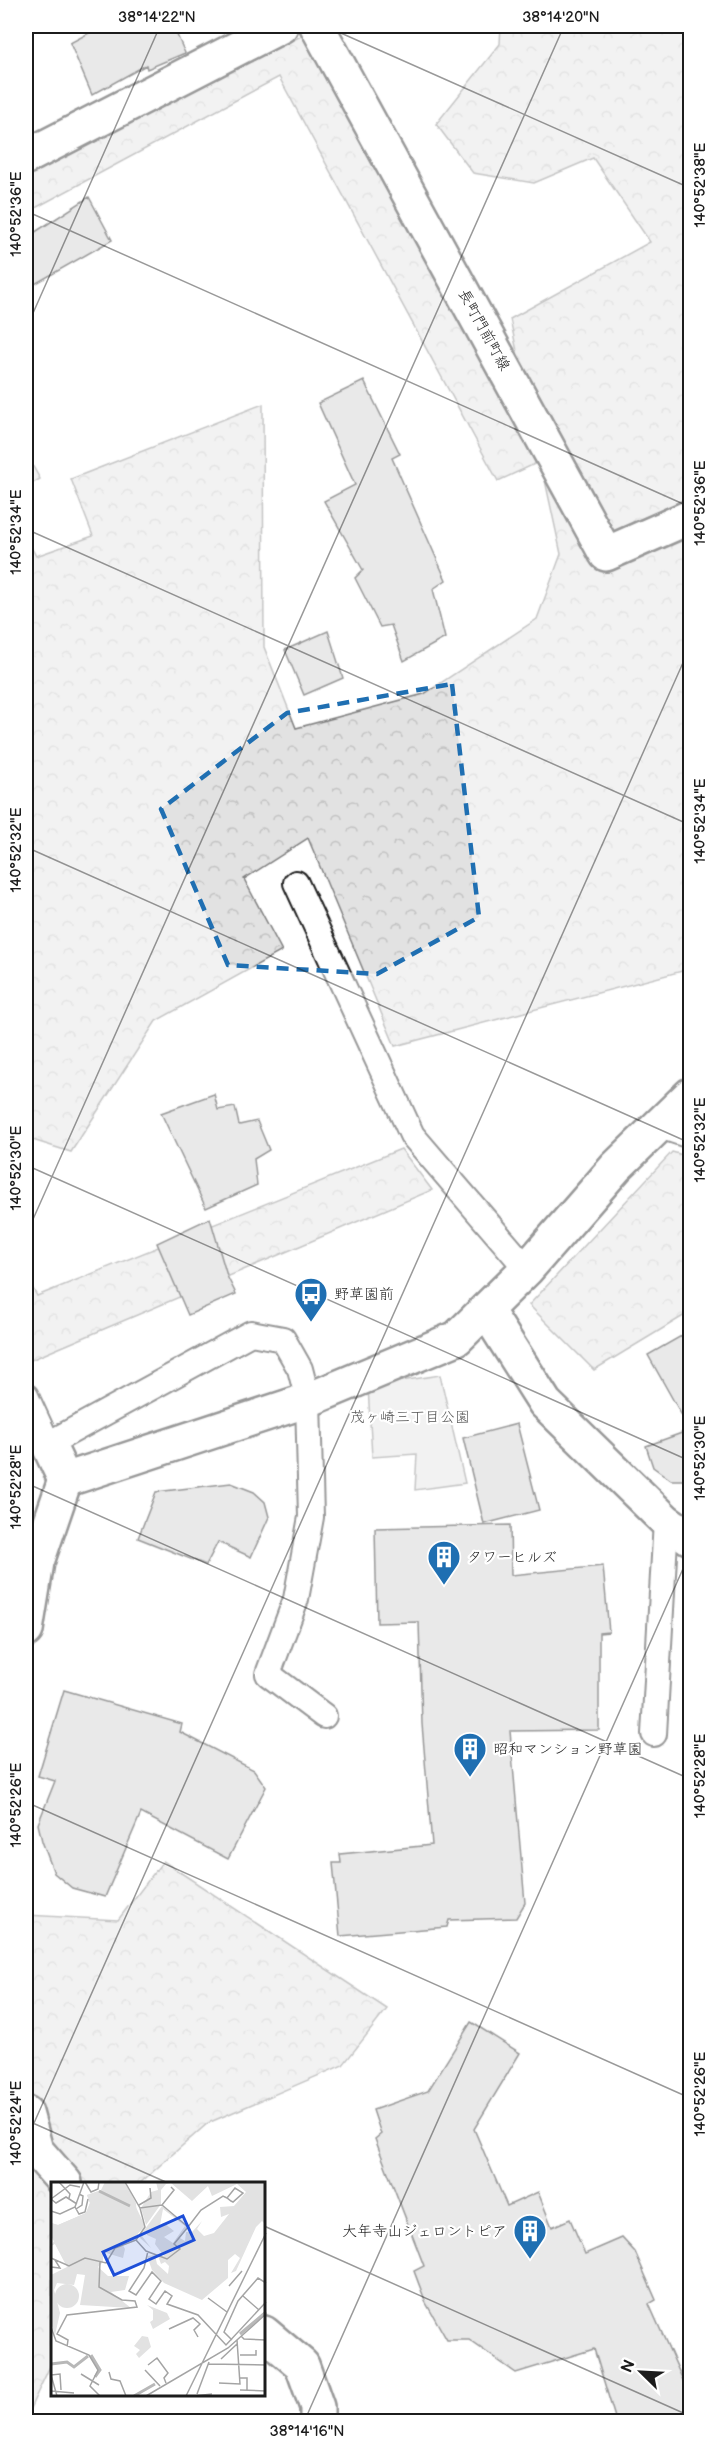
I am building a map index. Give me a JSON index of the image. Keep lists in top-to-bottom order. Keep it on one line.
{"streets":{"street":["長町門前町線"]},"parks":["茂ヶ崎三丁目公園"],"places":{"bus stop":["野草園前"],"building":["タワーヒルズ","昭和マンション野草園","大年寺山ジェロントピア"]},"north":"top left","coordinates":["38°14'22\"N","38°14'20\"N","140°52'38\"E","140°52'36\"E","140°52'34\"E","140°52'32\"E","140°52'30\"E","140°52'28\"E","140°52'26\"E","140°52'24\"E","38°14'16\"N"]}
